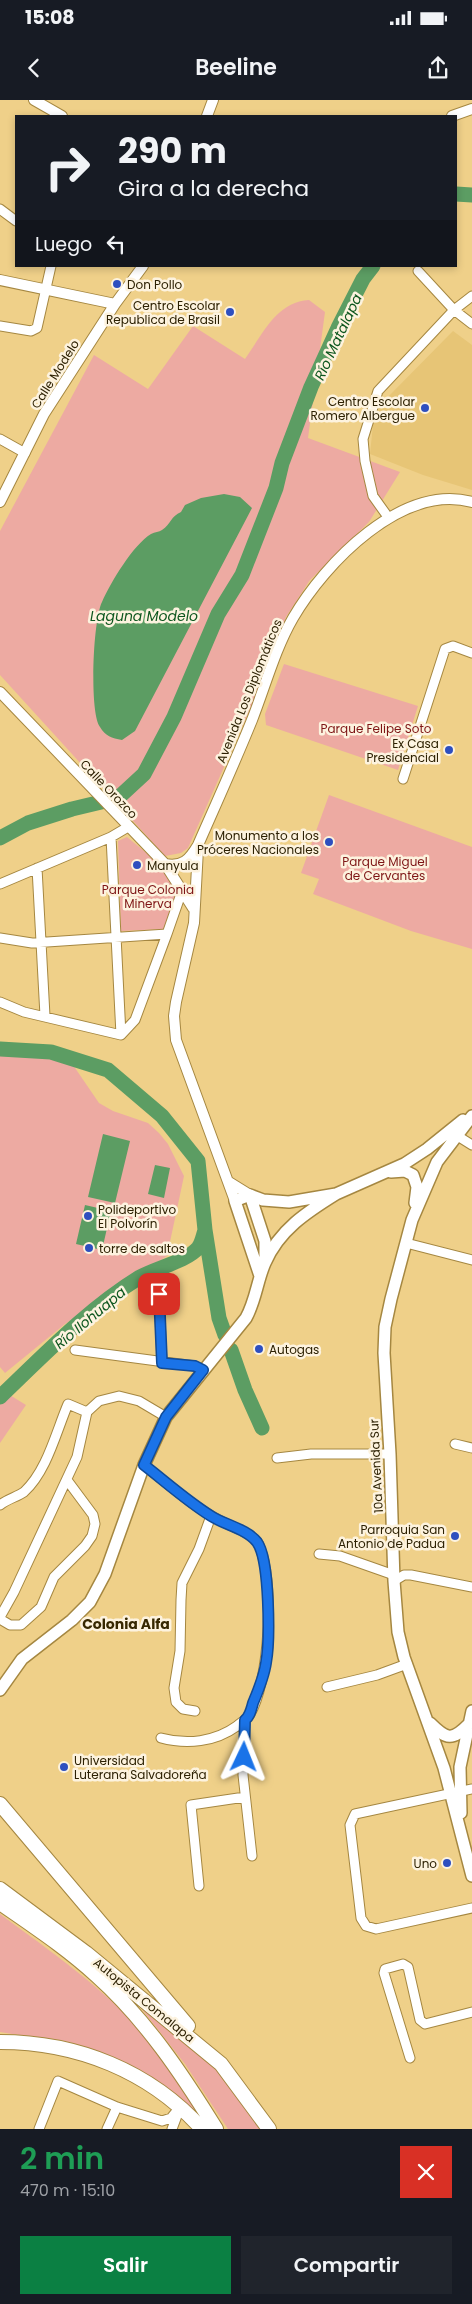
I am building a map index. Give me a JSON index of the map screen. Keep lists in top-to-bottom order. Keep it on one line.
{"streets":{"highway":["Autopista Comalapa"],"main road":["10a Avenida Sur"],"street":["Calle Modelo","Avenida Los Diplomáticos","Calle Orozco"]},"crossings":[["Avenida Los Diplomáticos","Calle Orozco"]],"districts":["Colonia Alfa"],"water":["Río Matalapa","Laguna Modelo","Río Ilohuapa"],"parks":["Parque Felipe Soto","Parque Miguel de Cervantes","Parque Colonia Minerva"],"places":["Don Pollo","Centro Escolar Republica de Brasil","Centro Escolar Romero Albergue","Ex Casa Presidencial","Monumento a los Próceres Nacionales","Manyula","Polideportivo El Polvorín","torre de saltos","Autogas","Parroquia San Antonio de Padua","Universidad Luterana Salvadoreña","Uno"],"page":{"status":"15:08","header":"Beeline","turn":["290 m","Gira a la derecha"],"then":"Luego","heading":["2 min","470 m · 15:10"],"buttons":["Salir","Compartir"]}}
